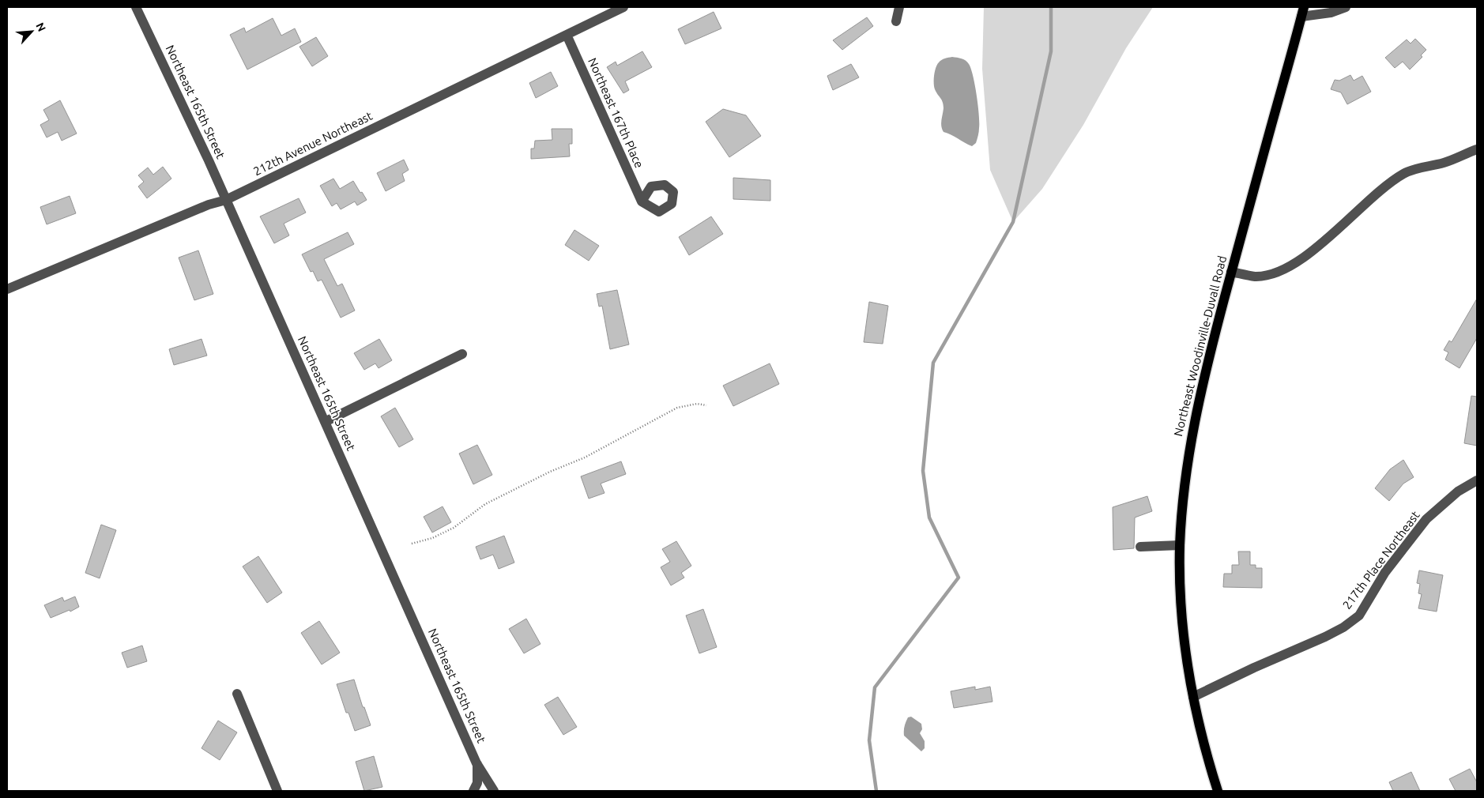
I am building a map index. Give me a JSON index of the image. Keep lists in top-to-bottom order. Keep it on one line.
{"streets":{"main road":["Northeast Woodinville-Duvall Road"],"street":["Northeast 165th Street","Northeast 167th Place","212th Avenue Northeast","217th Place Northeast"]},"crossings":[["Northeast 165th Street","212th Avenue Northeast"],["Northeast 167th Place","212th Avenue Northeast"],["Northeast Woodinville-Duvall Road","217th Place Northeast"]],"north":"top right"}
